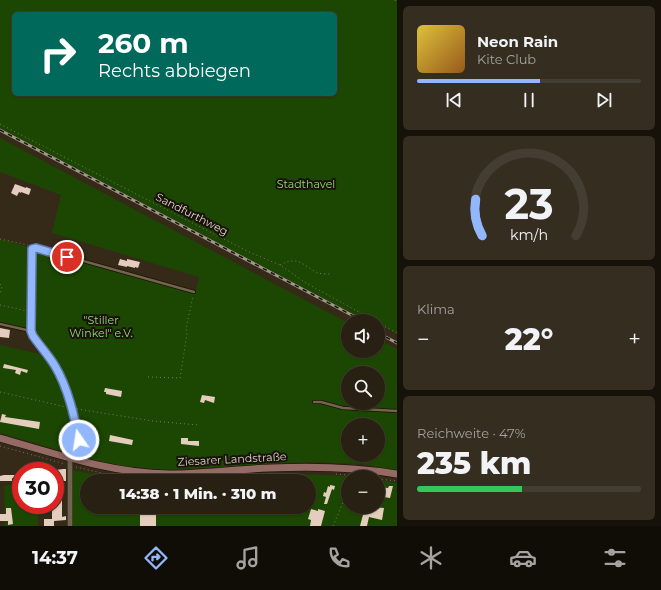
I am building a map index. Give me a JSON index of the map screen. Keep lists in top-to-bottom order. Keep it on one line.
{"streets":{"main road":["Ziesarer Landstraße"],"path":["Sandfurthweg"]},"parks":["Stadthavel","\"Stiller Winkel\" e.V."],"page":{"turn":["260 m","Rechts abbiegen"],"song":["Neon Rain","Kite Club"],"tile":["Klima",["Reichweite · 47%","235 km"]],"map_buttons":["+","−"],"heat":["−","22°","+"],"limit":"30","trip":"14:38 · 1 Min. · 310 m","tabs":"14:37","gauge":["23","km/h"]}}
